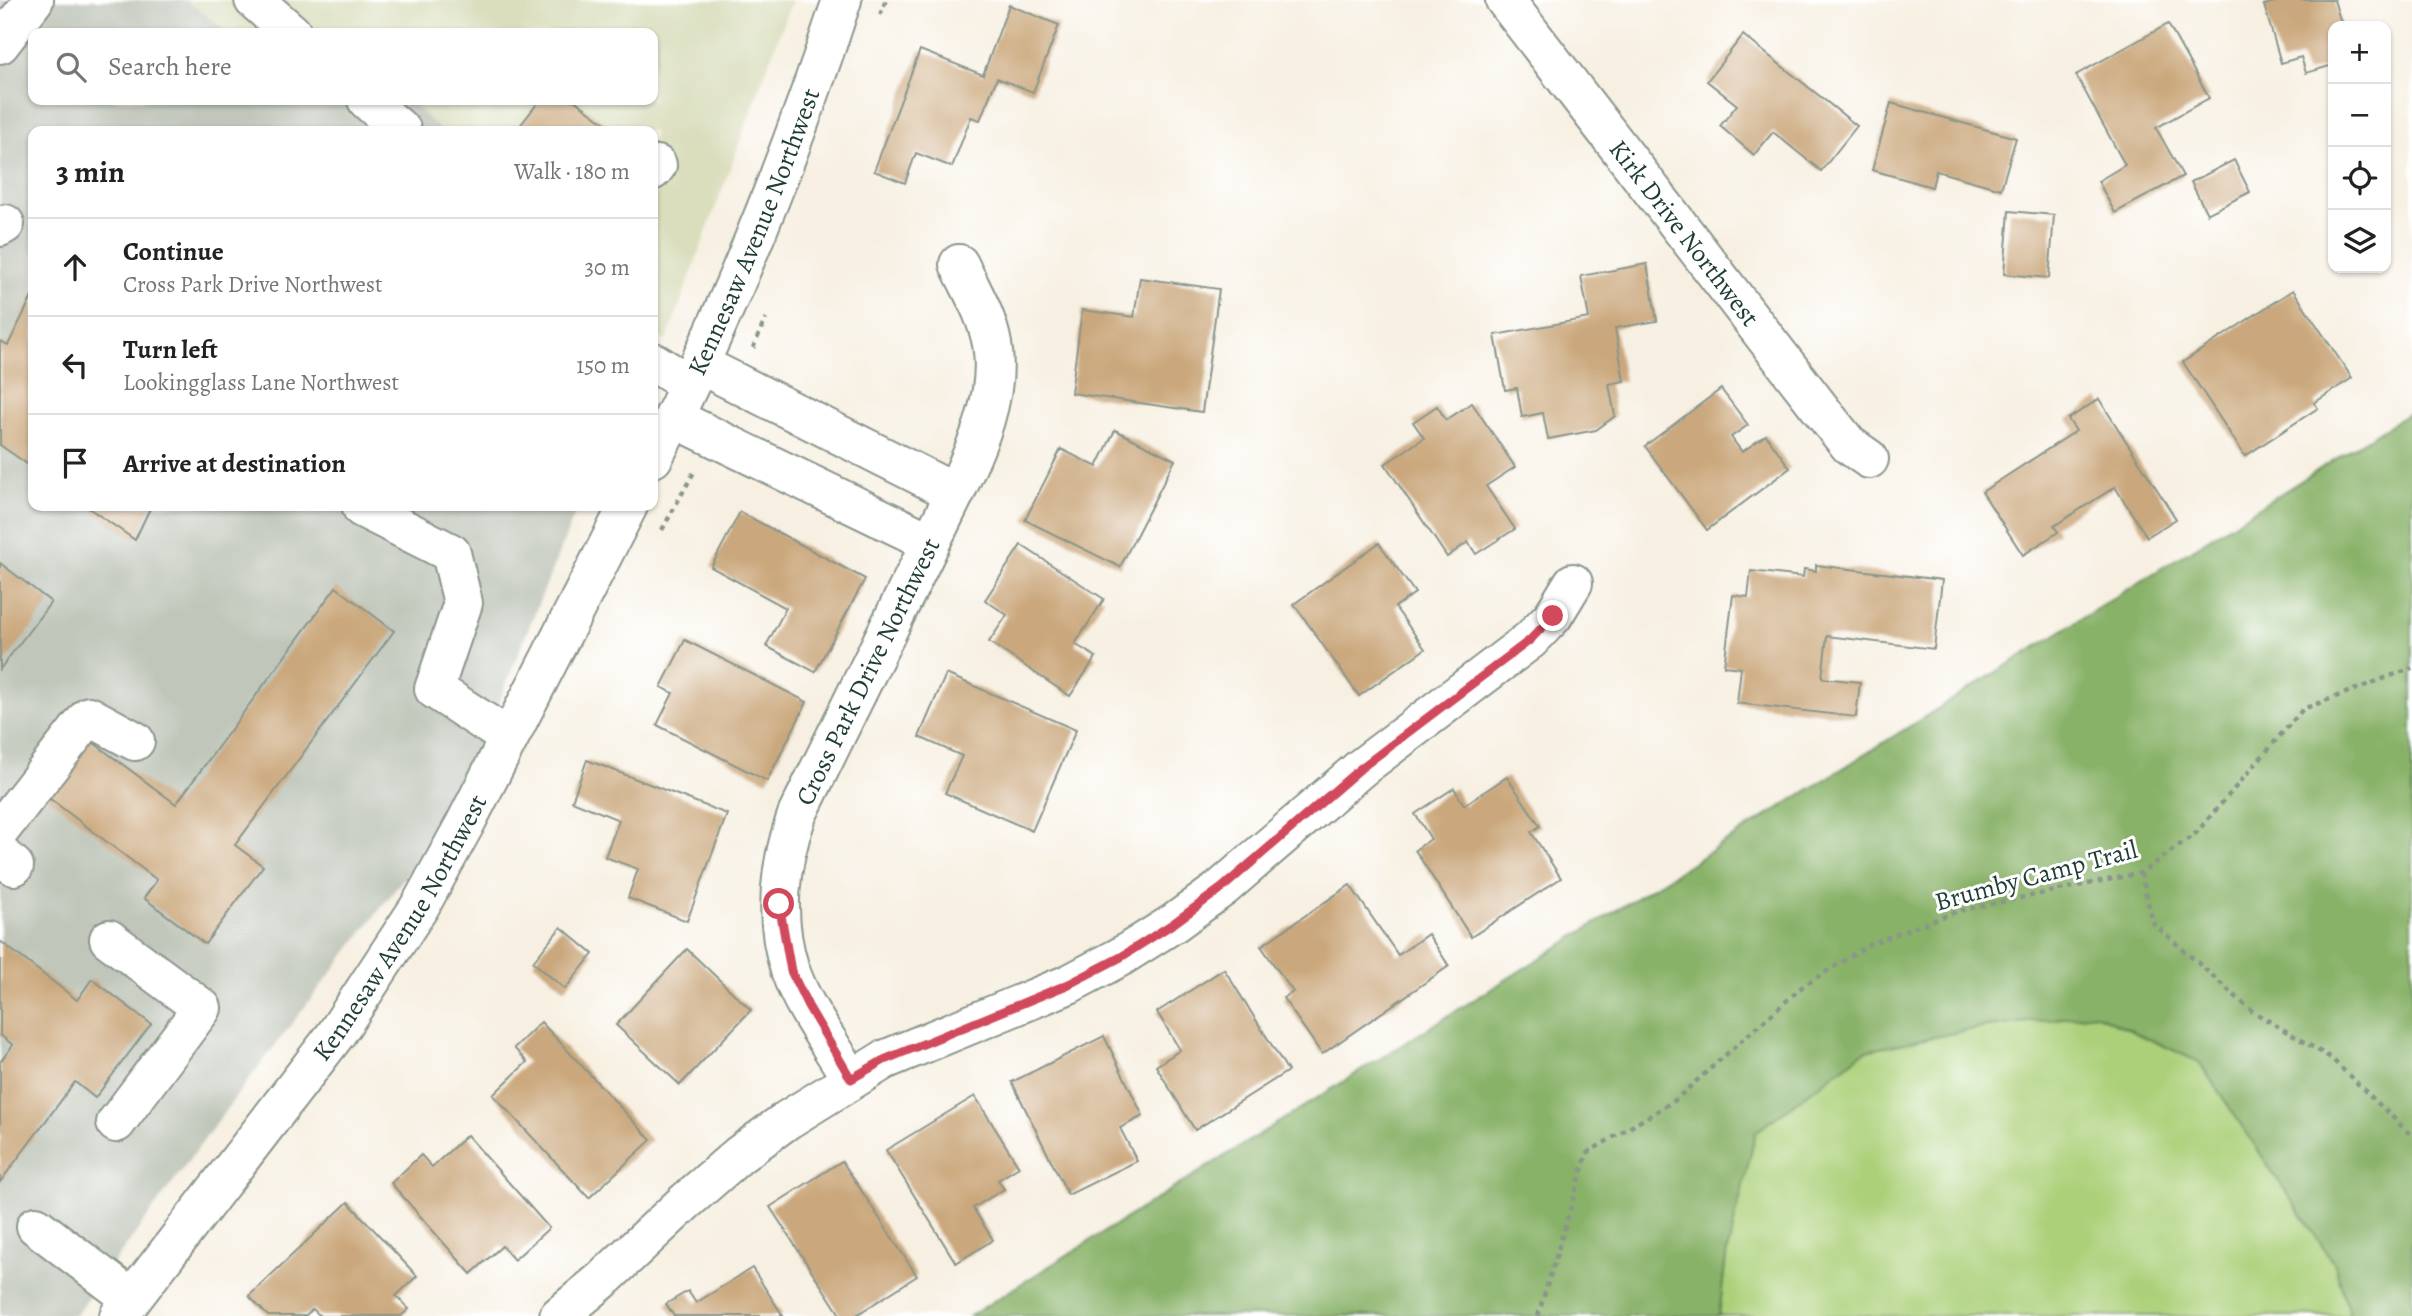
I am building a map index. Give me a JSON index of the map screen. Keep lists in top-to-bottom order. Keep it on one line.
{"streets":{"street":["Kennesaw Avenue Northwest","Kirk Drive Northwest","Cross Park Drive Northwest"],"path":["Brumby Camp Trail"]},"page":{"map_buttons":["+","−"],"search":"Search here","heading":["3 min","Walk · 180 m"],"list":[["Continue","Cross Park Drive Northwest","30 m"],["Turn left","Lookingglass Lane Northwest","150 m"],"Arrive at destination"]}}
